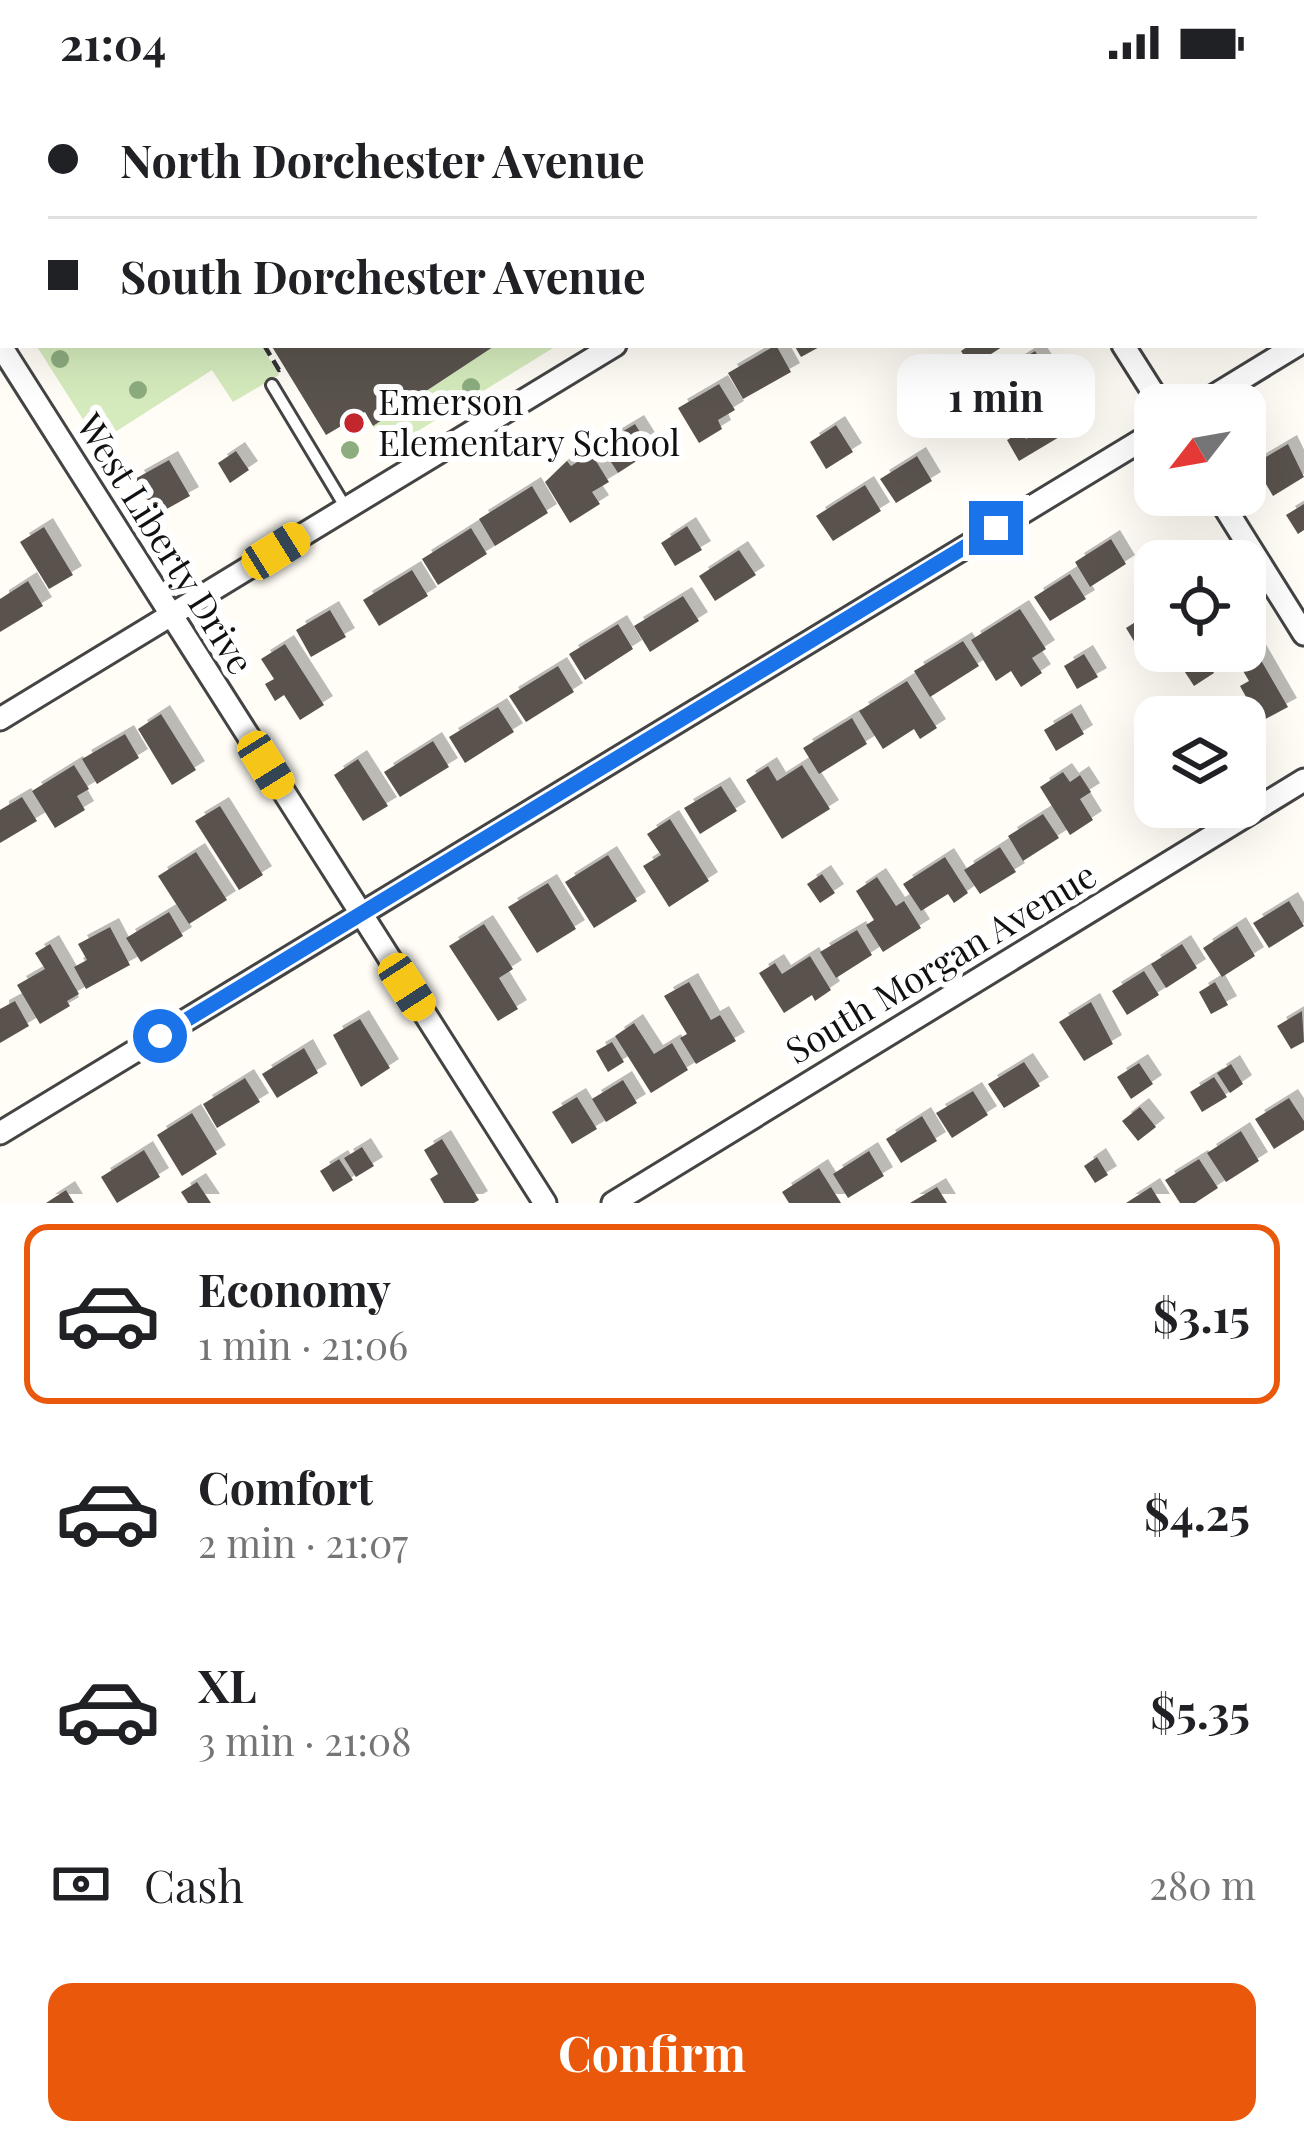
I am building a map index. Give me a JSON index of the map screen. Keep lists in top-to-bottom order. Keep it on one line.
{"streets":{"street":["West Liberty Drive","South Morgan Avenue"]},"places":["Emerson Elementary School"],"north":"bottom left","page":{"status":"21:04","banner":["North Dorchester Avenue","South Dorchester Avenue"],"bubble":"1 min","list":[{"name":"Economy","note":"1 min · 21:06","value":"$3.15"},{"name":"Comfort","note":"2 min · 21:07","value":"$4.25"},{"name":"XL","note":"3 min · 21:08","value":"$5.35"}],"pay":["Cash","280 m"],"buttons":"Confirm"}}
